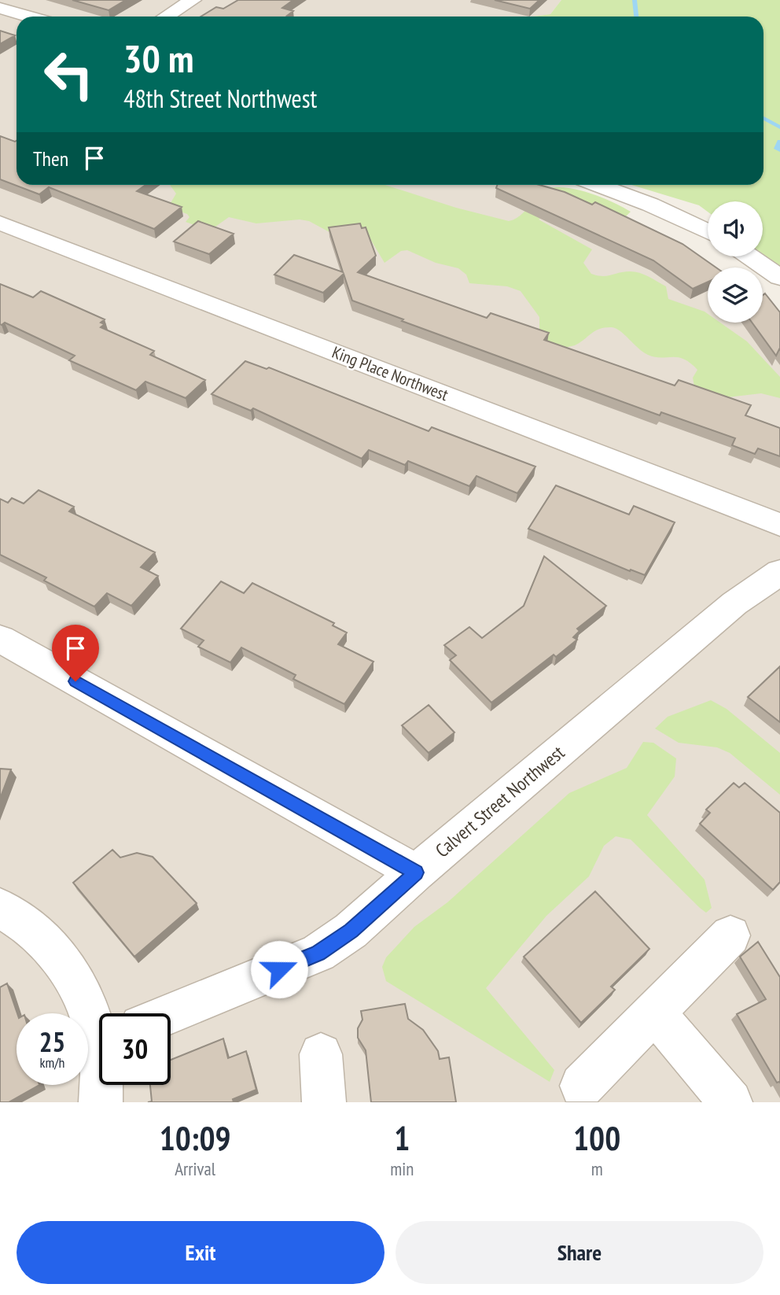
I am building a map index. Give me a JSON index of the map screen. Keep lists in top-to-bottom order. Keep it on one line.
{"streets":{"street":["King Place Northwest","Calvert Street Northwest"]},"page":{"turn":["30 m","48th Street Northwest"],"then":"Then","speed":"25 km/h","limit":"30","eta":["10:09","Arrival","1","min","100","m"],"buttons":["Exit","Share"]}}
